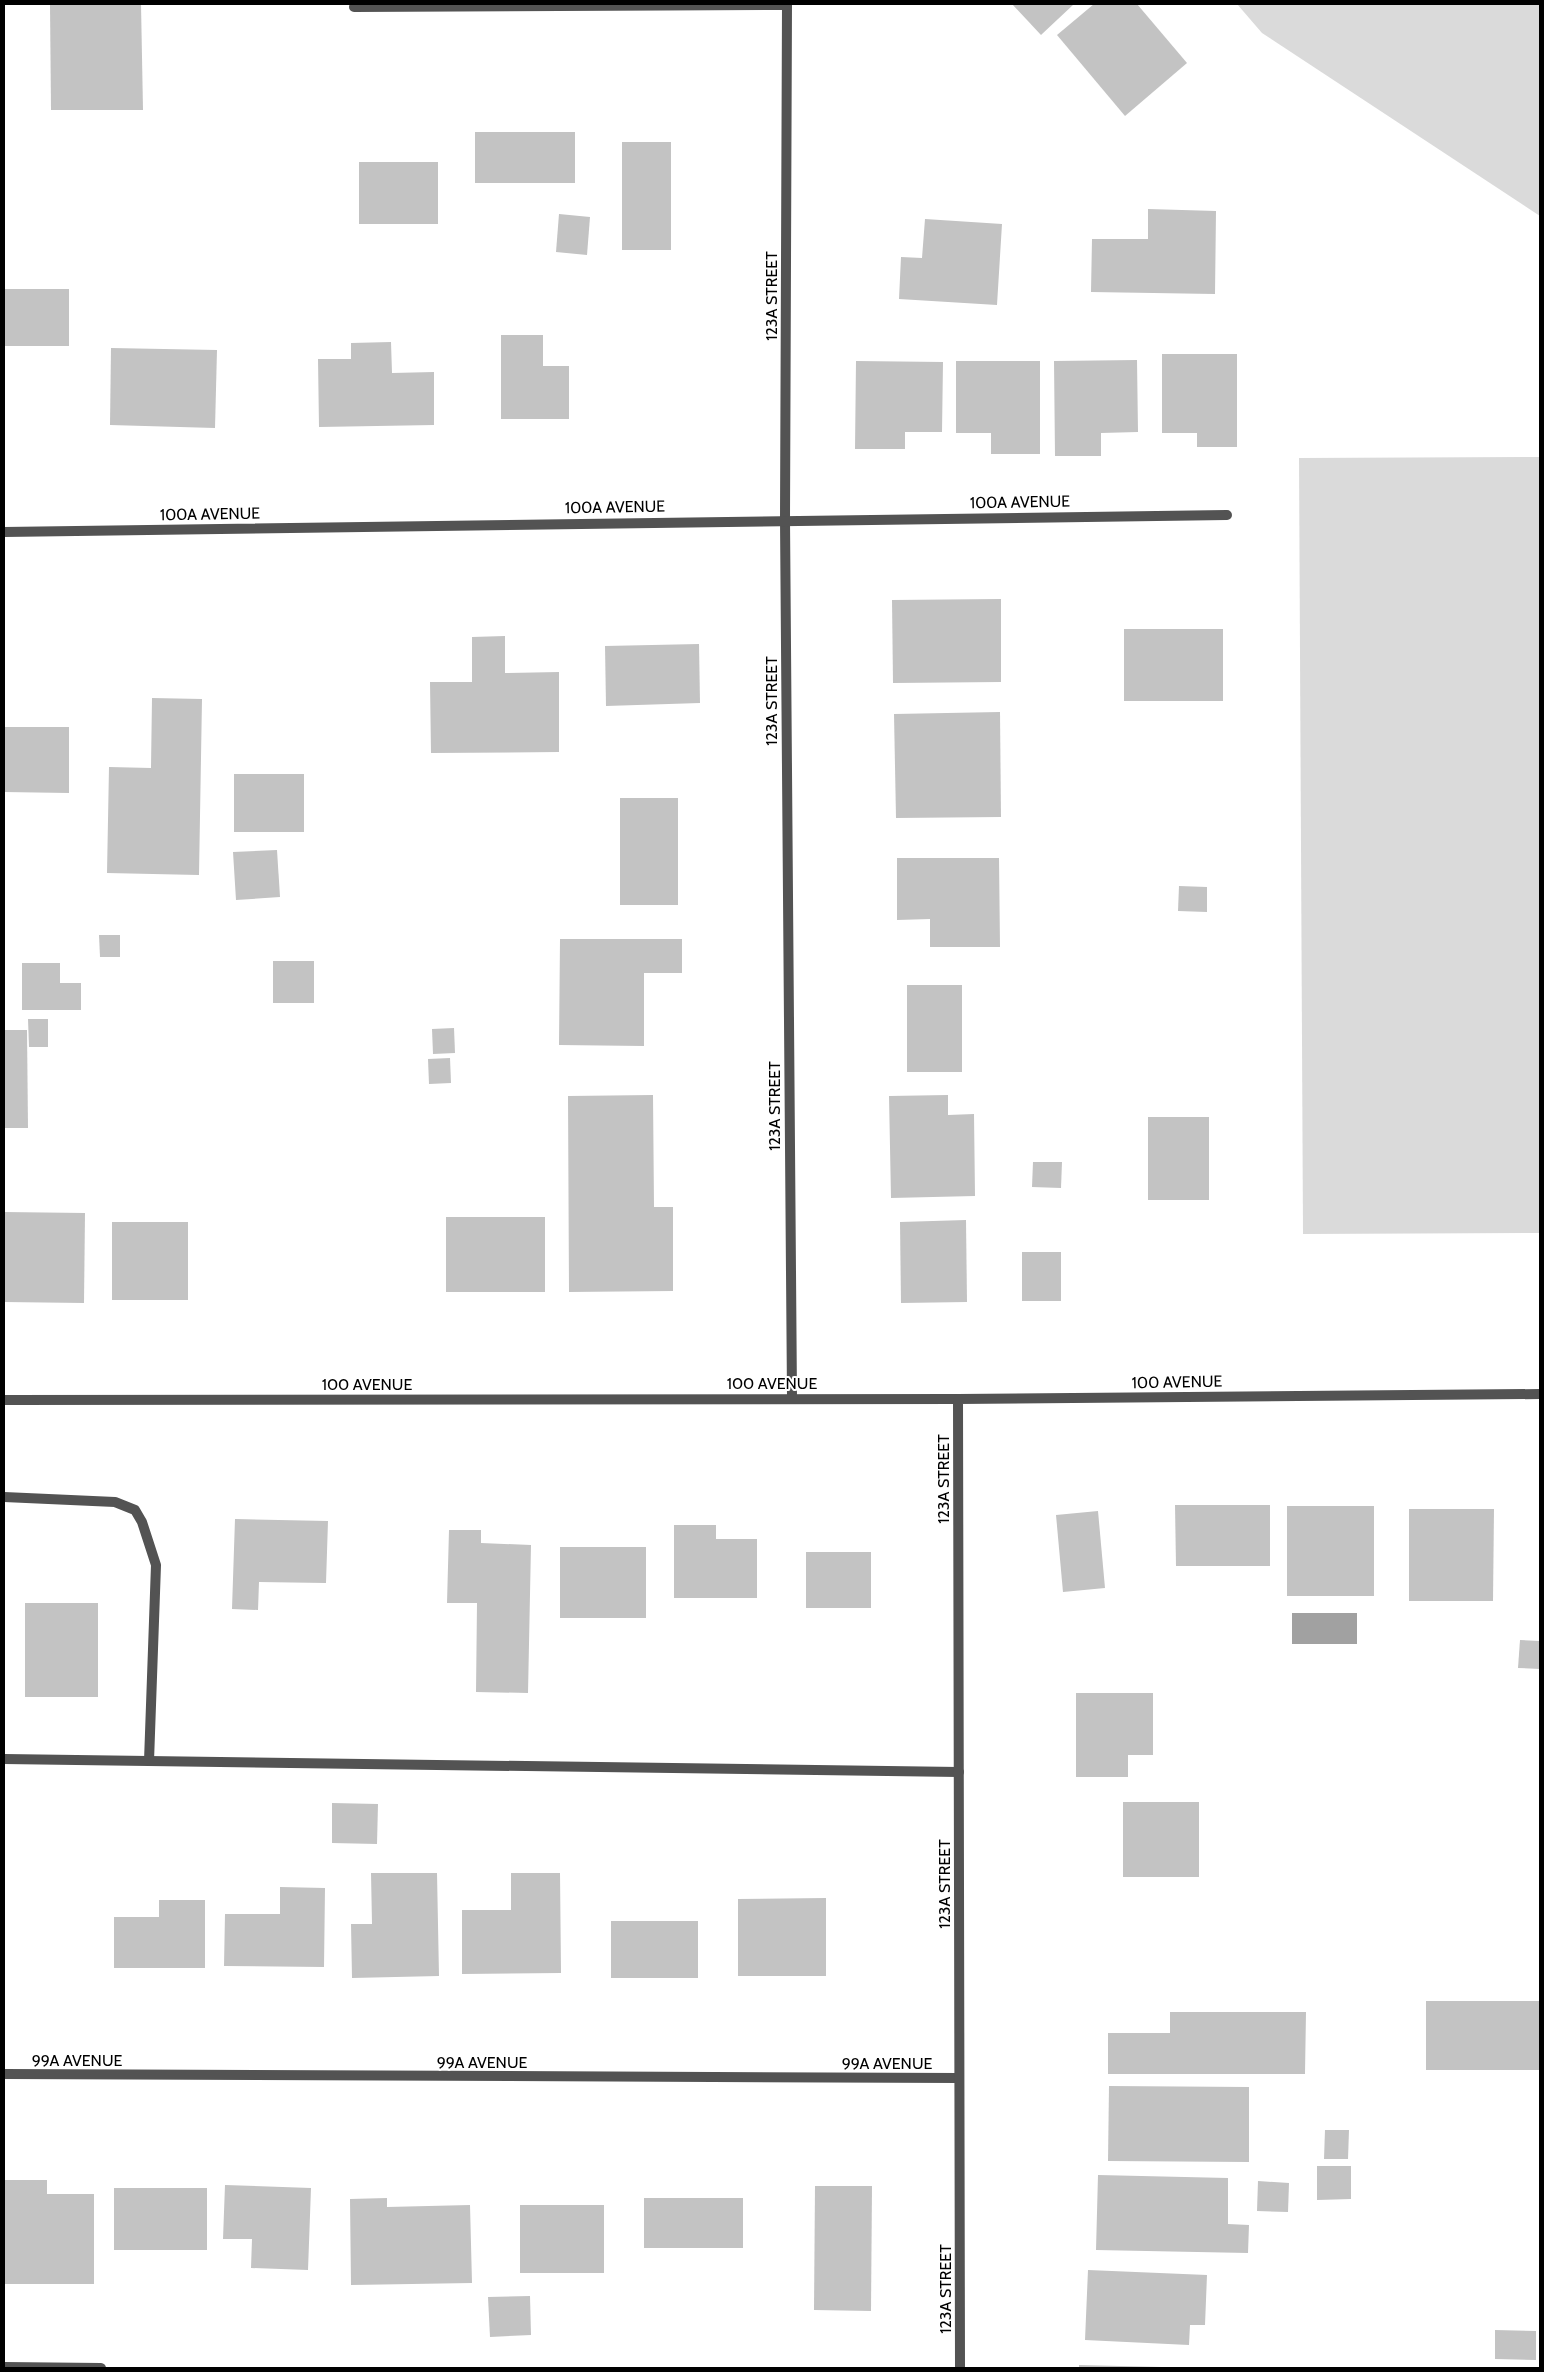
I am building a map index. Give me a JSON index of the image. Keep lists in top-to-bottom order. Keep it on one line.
{"streets":{"street":["123A STREET","100A AVENUE","100 AVENUE","99A AVENUE"]},"crossings":[["123A STREET","100A AVENUE"],["123A STREET","100 AVENUE"],["123A STREET","99A AVENUE"]]}
